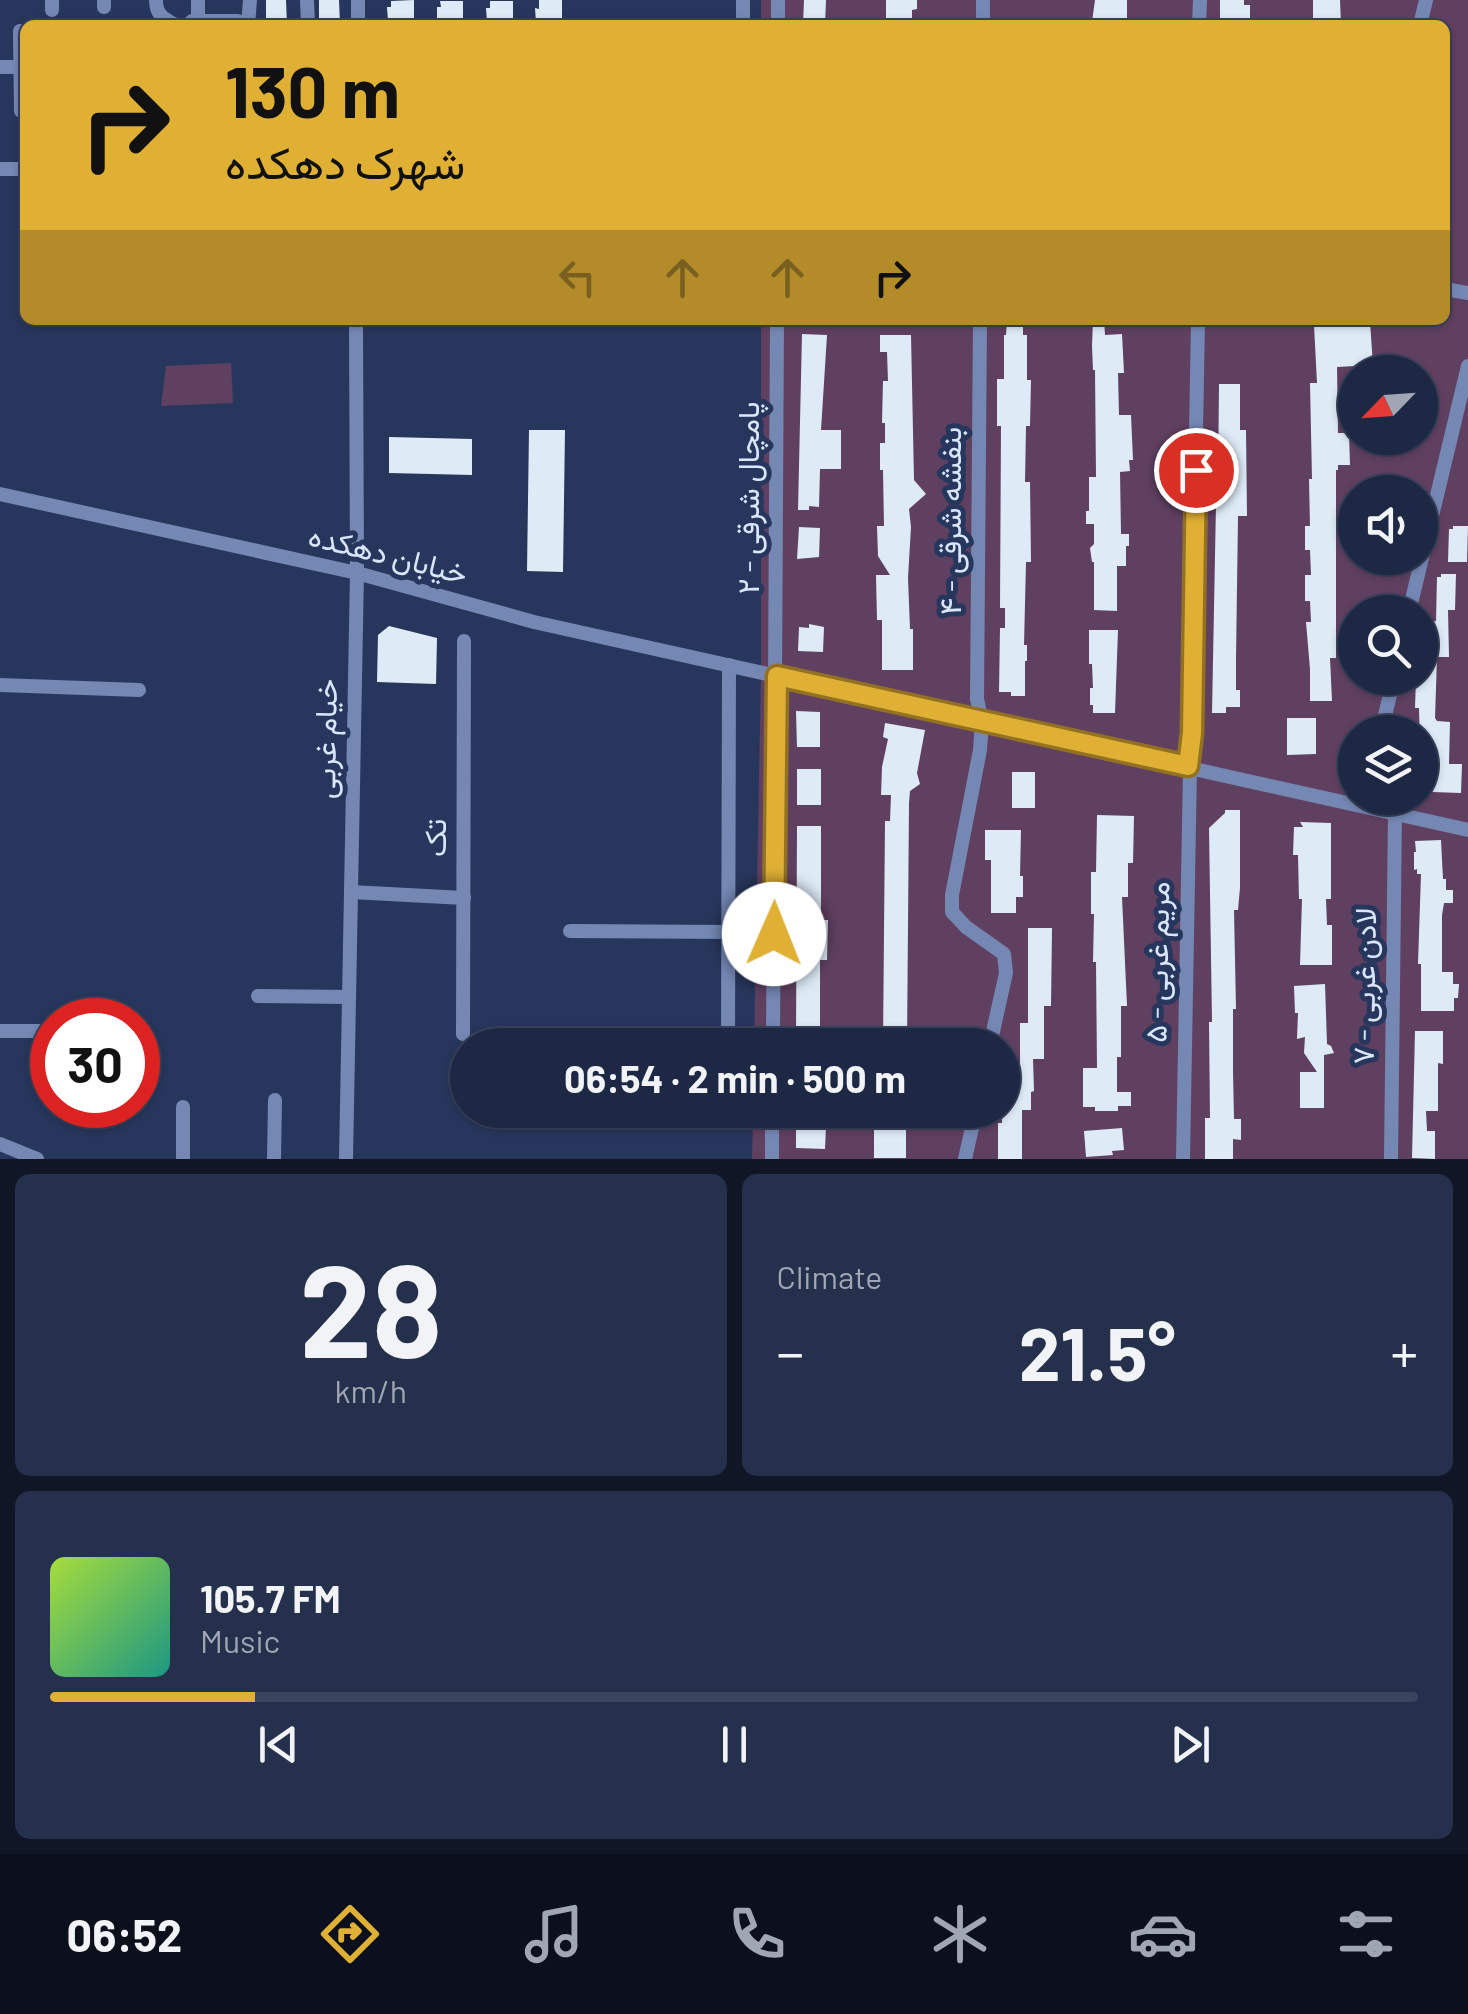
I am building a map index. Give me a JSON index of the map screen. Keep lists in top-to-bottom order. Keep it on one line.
{"streets":{"street":["پامچال شرقی - ۲","بنفشه شرقی - ۴","خیابان دهکده","خیام غربی","تک","مریم غربی - ۵","لادن غربی - ۷"]},"crossings":[["پامچال شرقی - ۲","خیابان دهکده"],["بنفشه شرقی - ۴","خیابان دهکده"],["خیابان دهکده","خیام غربی"],["خیابان دهکده","مریم غربی - ۵"]],"north":"bottom left","page":{"turn":["130 m","شهرک دهکده"],"limit":"30","trip":"06:54 · 2 min · 500 m","tile":[["28","km/h"],"Climate"],"heat":["−","21.5°","+"],"song":["105.7 FM","Music"],"tabs":"06:52"}}
